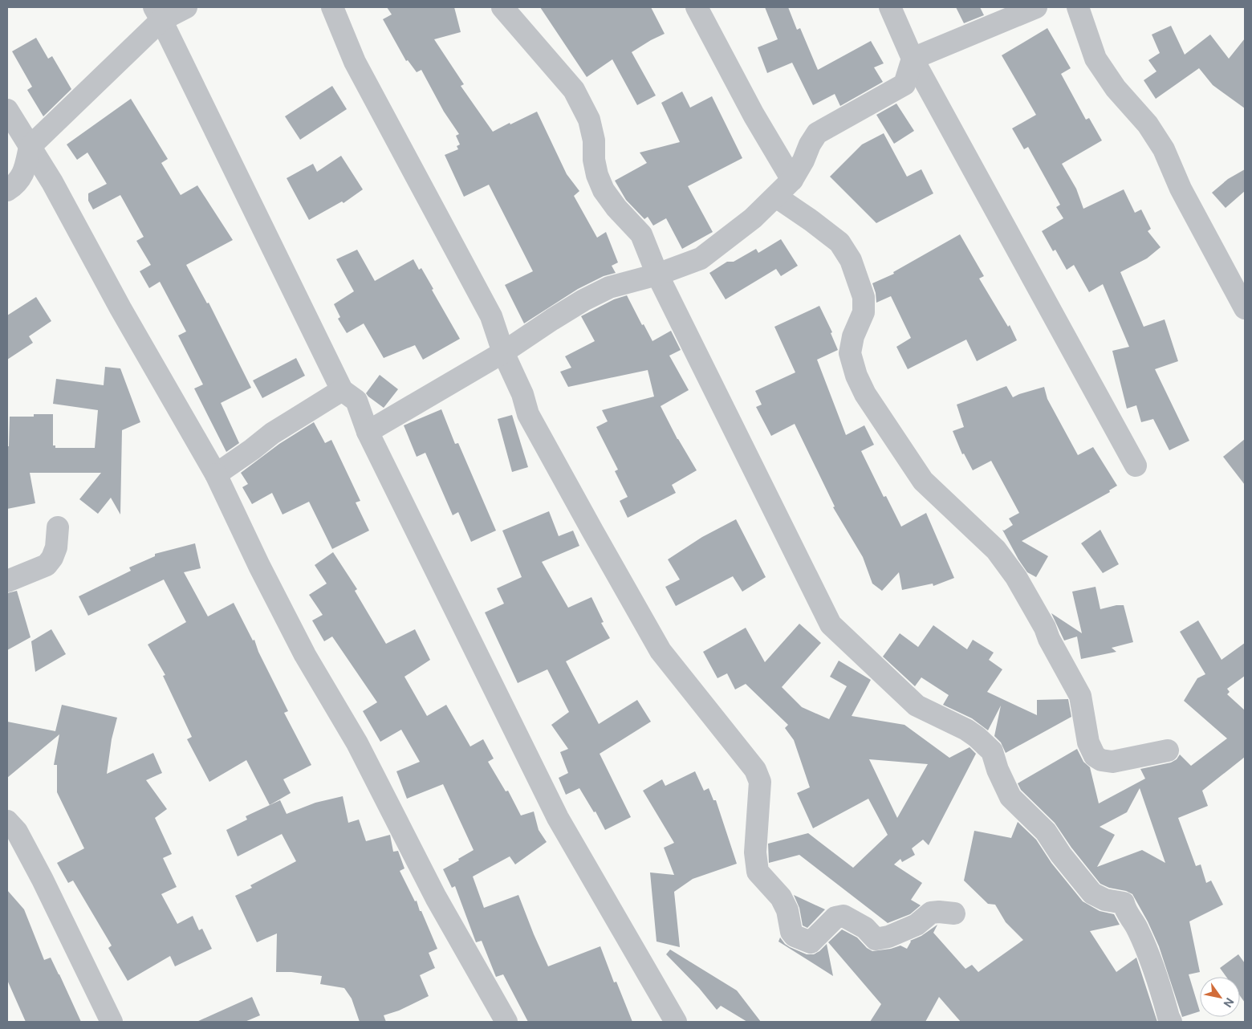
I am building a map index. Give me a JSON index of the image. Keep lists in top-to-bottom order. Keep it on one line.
{"north":"bottom right"}
